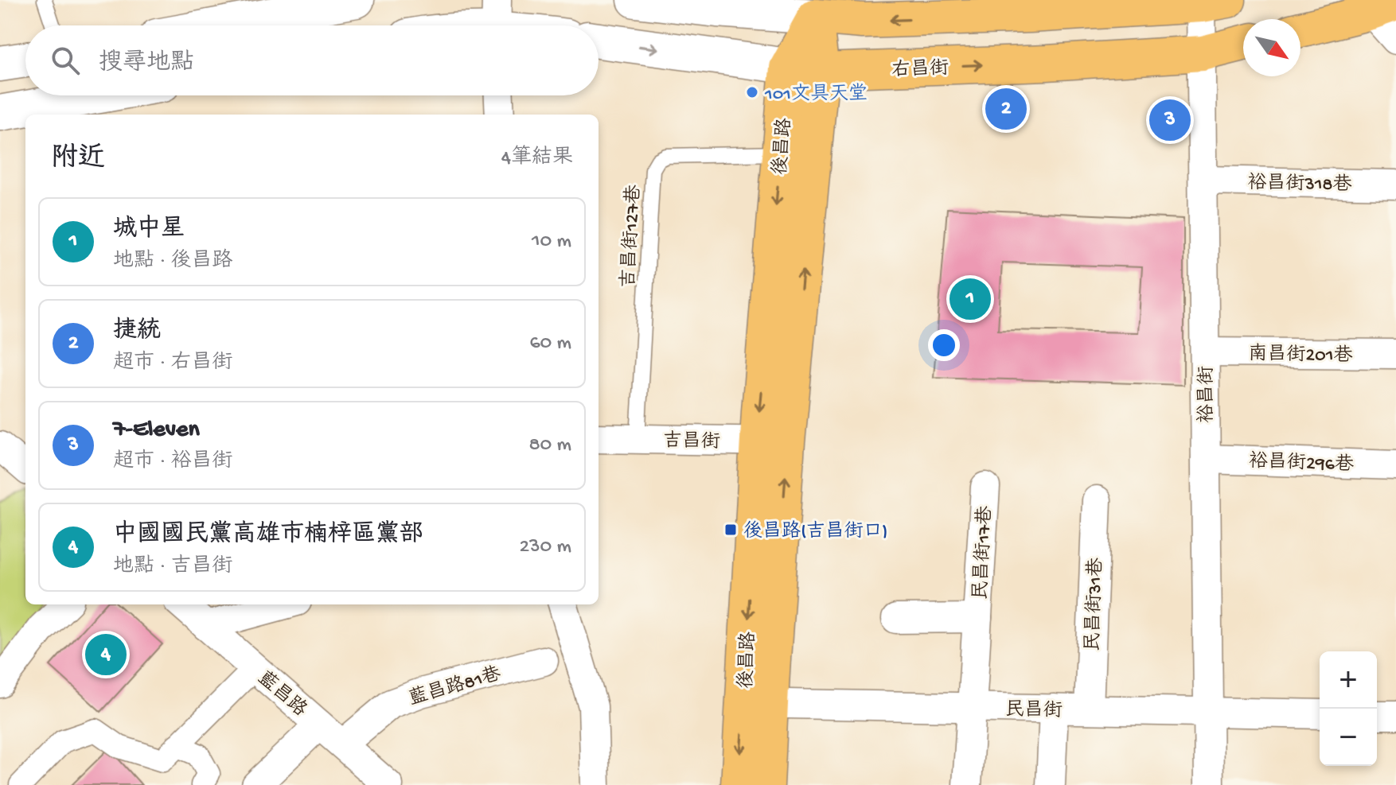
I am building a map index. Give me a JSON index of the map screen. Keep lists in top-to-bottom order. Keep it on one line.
{"streets":{"main road":["右昌街","後昌路"],"street":["裕昌街318巷","南昌街201巷","裕昌街","吉昌街","裕昌街296巷","民昌街17巷","民昌街31巷","藍昌路81巷","藍昌路","民昌街"],"lane":["吉昌街127巷"]},"crossings":[["右昌街","後昌路"],["右昌街","裕昌街"],["後昌路","吉昌街127巷"],["後昌路","吉昌街"],["後昌路","民昌街"],["裕昌街318巷","裕昌街"],["吉昌街127巷","吉昌街"],["南昌街201巷","裕昌街"],["裕昌街","裕昌街296巷"],["裕昌街","民昌街"],["民昌街17巷","民昌街"],["民昌街31巷","民昌街"],["藍昌路81巷","藍昌路"]],"places":{"other":["101文具天堂"],"transit":["後昌路(吉昌街口)"]},"north":"bottom right","page":{"search":"搜尋地點","pins":["2","3","1","4"],"heading":["附近","4筆結果"],"list":[{"mark":"1","name":"城中星","note":"地點 · 後昌路","value":"10 m"},{"mark":"2","name":"捷統","note":"超市 · 右昌街","value":"60 m"},{"mark":"3","name":"7-Eleven","note":"超市 · 裕昌街","value":"80 m"},{"mark":"4","name":"中國國民黨高雄市楠梓區黨部","note":"地點 · 吉昌街","value":"230 m"}],"map_buttons":["+","−"]}}
